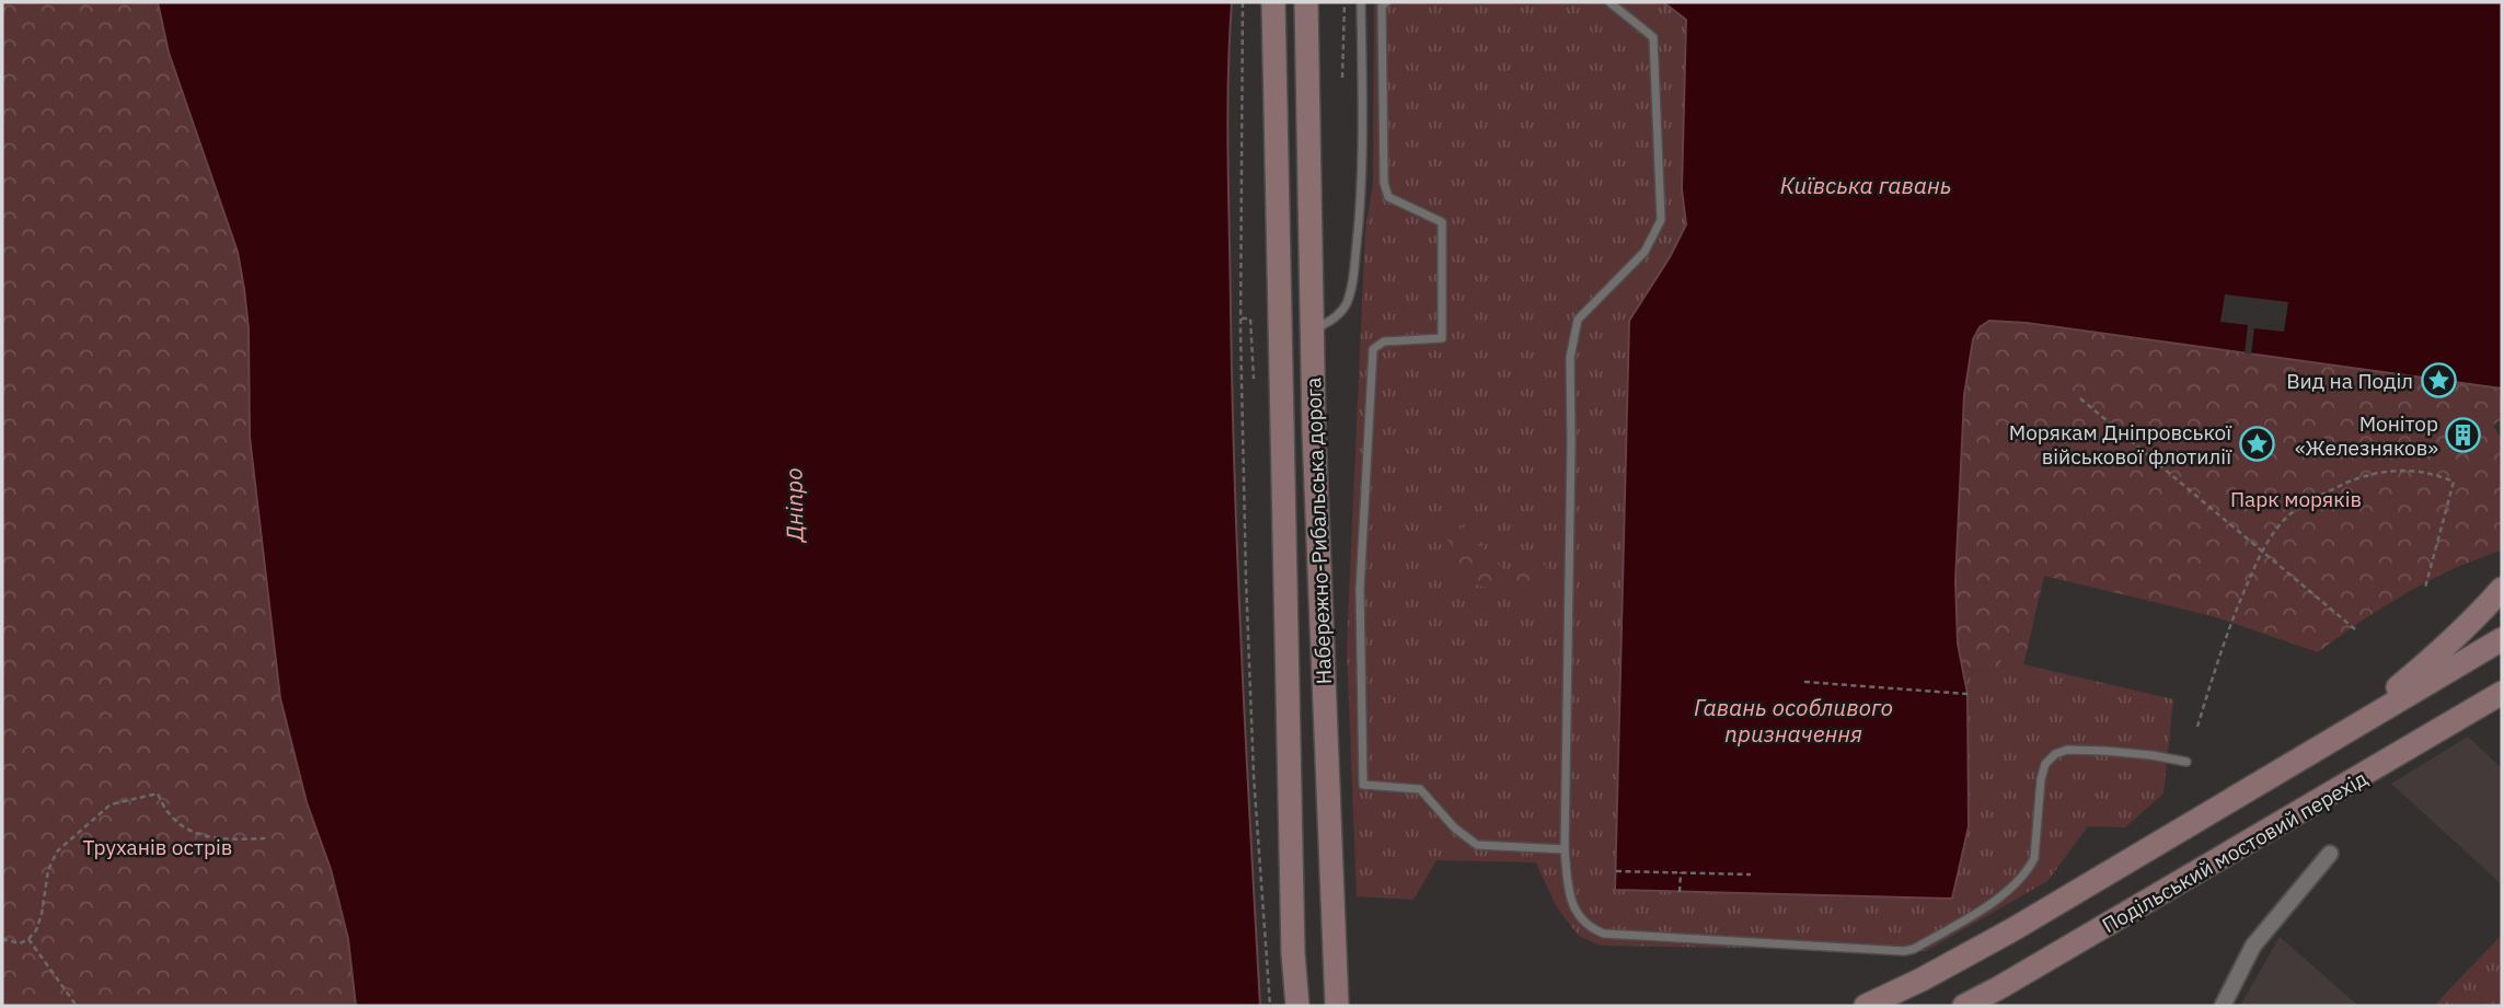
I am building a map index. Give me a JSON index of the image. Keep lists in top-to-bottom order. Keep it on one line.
{"streets":{"main road":["Набережно-Рибальська дорога","Подільський мостовий перехід"]},"water":["Київська гавань","Дніпро","Гавань особливого призначення"],"parks":["Парк моряків","Труханів острів"],"places":{"place":["Вид на Поділ","Морякам Дніпровської військової флотилії"],"building":["Монітор «Железняков»"]}}
